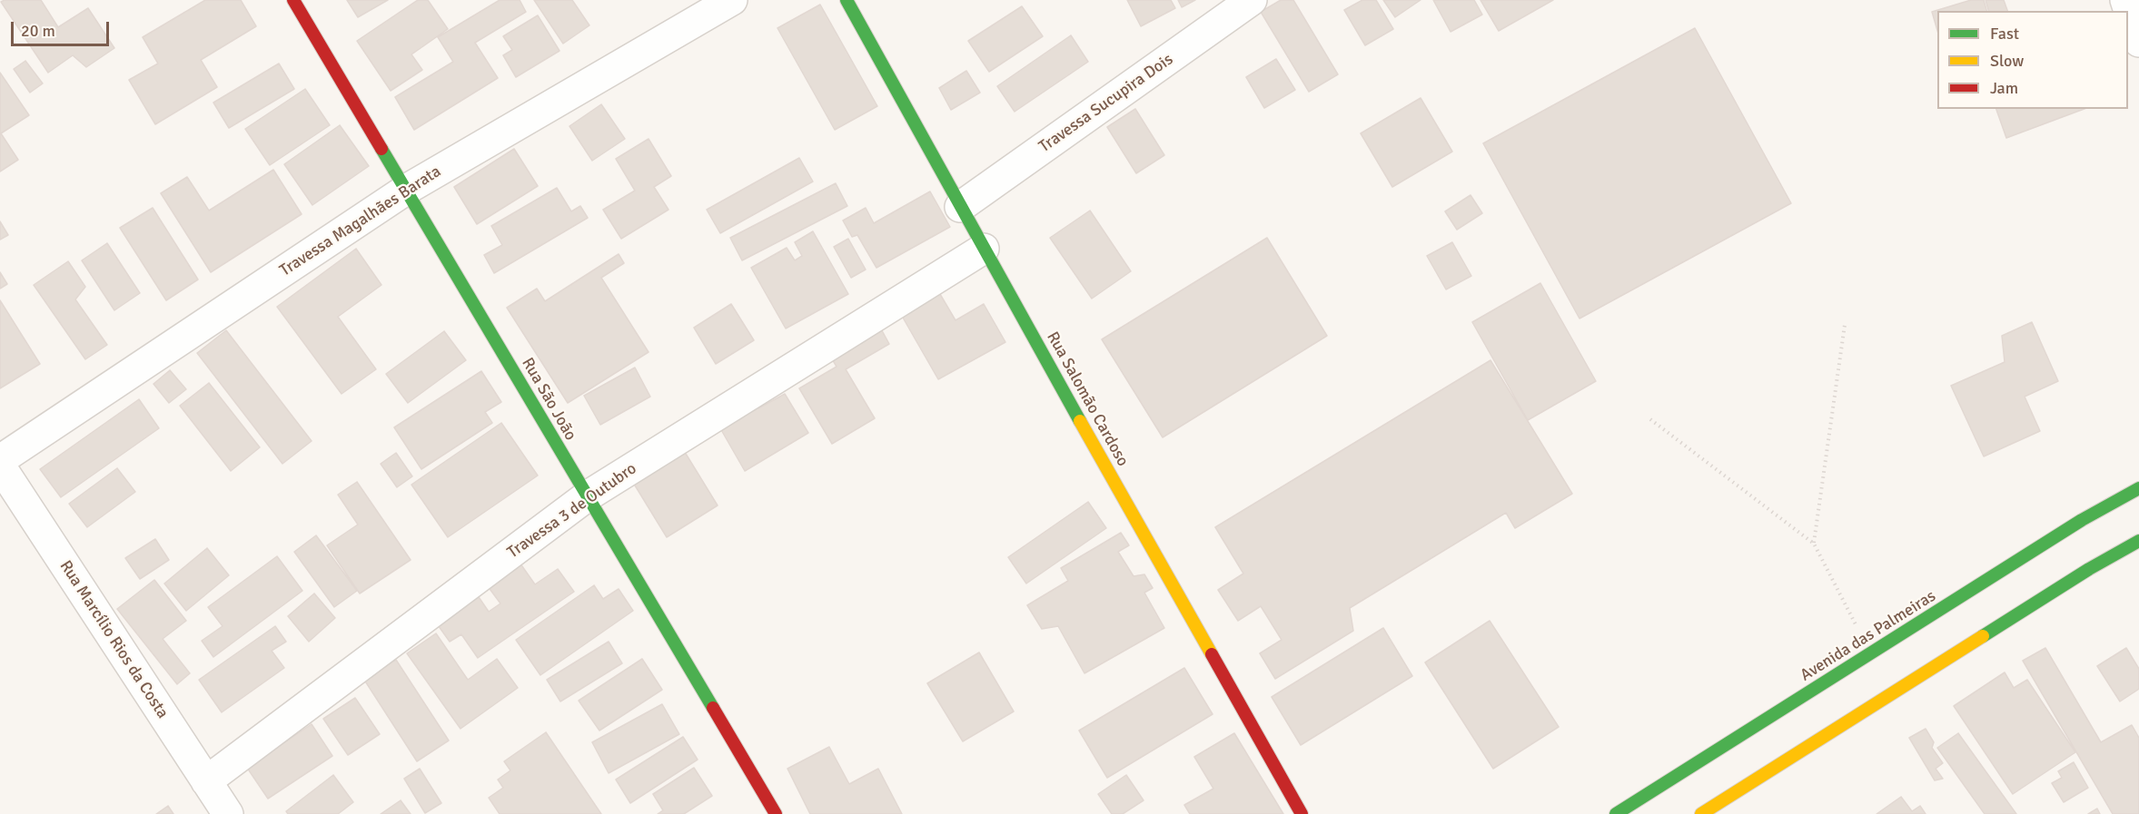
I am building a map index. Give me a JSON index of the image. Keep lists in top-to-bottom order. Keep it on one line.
{"streets":{"street":["Travessa Sucupira Dois","Travessa Magalhães Barata","Rua São João","Rua Salomão Cardoso","Travessa 3 de Outubro","Avenida das Palmeiras","Rua Marcílio Rios da Costa"]},"crossings":[["Travessa Sucupira Dois","Rua Salomão Cardoso"],["Travessa Magalhães Barata","Rua São João"],["Rua São João","Travessa 3 de Outubro"],["Rua Salomão Cardoso","Travessa 3 de Outubro"],["Travessa 3 de Outubro","Rua Marcílio Rios da Costa"]],"legend":["Fast","Slow","Jam"],"scale_bar":"20 m"}
